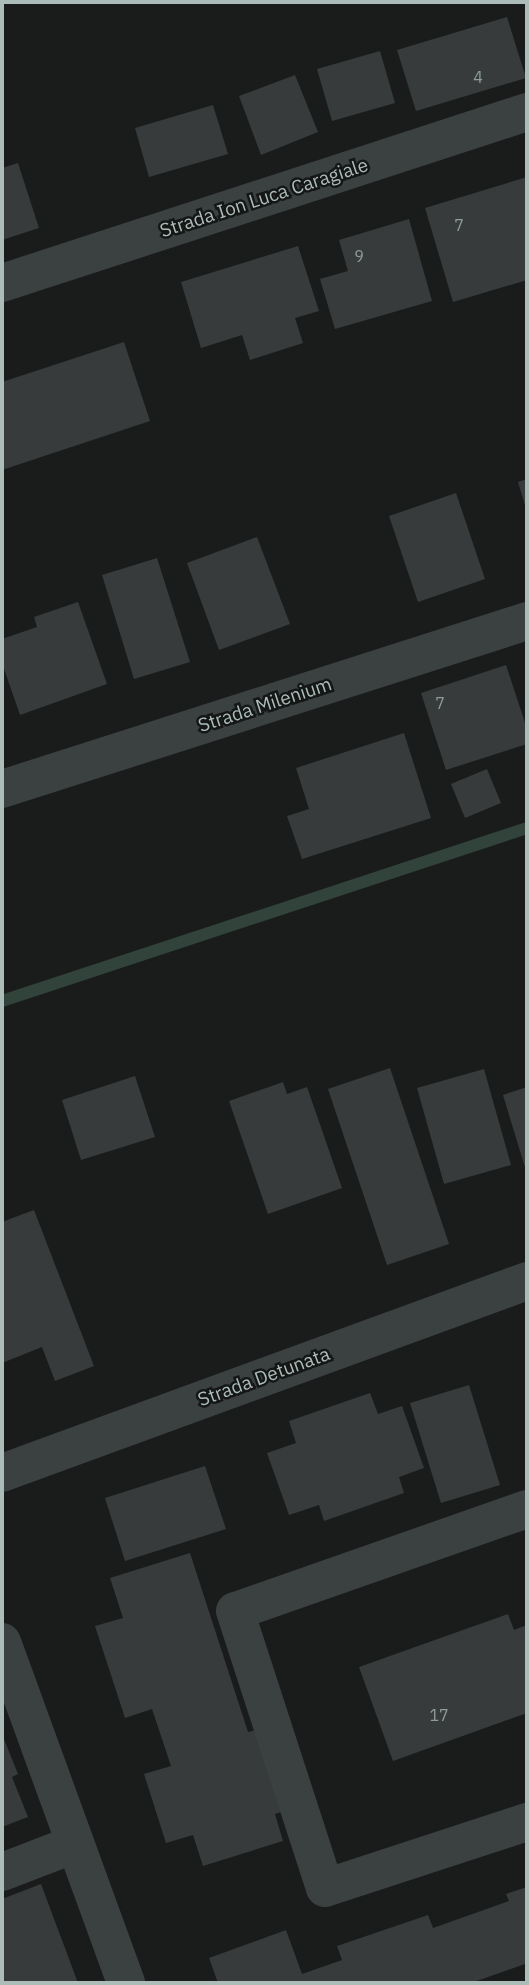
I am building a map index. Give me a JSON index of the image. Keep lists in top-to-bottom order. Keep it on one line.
{"streets":{"street":["Strada Ion Luca Caragiale","Strada Milenium","Strada Detunata"]},"house_numbers":["4","7","9","7","17"]}
